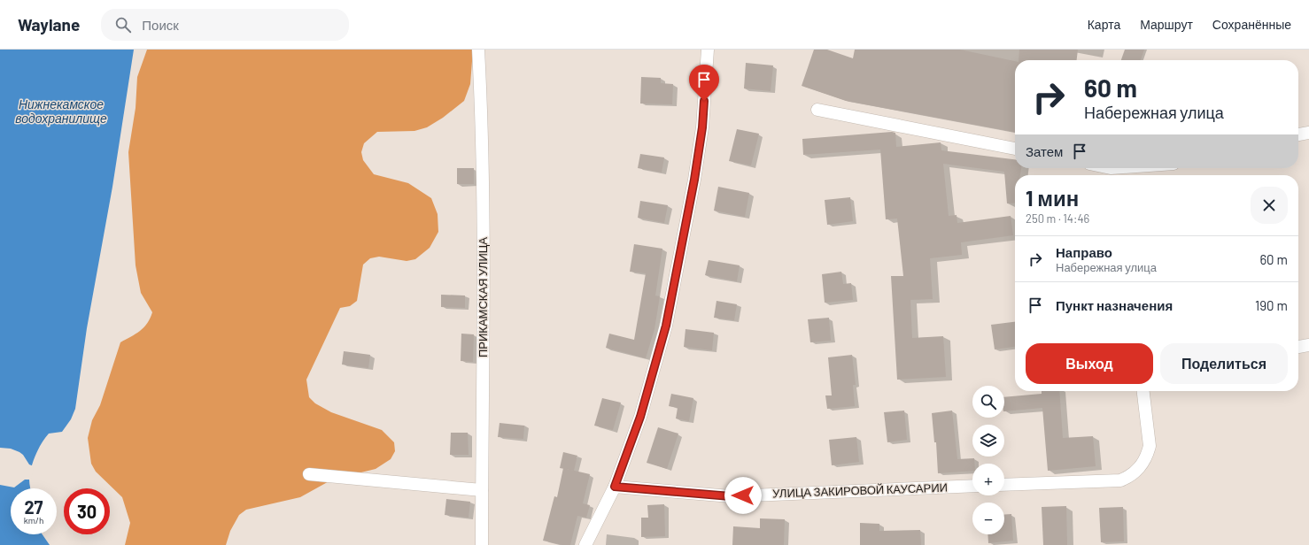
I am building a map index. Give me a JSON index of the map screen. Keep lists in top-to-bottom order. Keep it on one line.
{"streets":{"street":["ПРИКАМСКАЯ УЛИЦА","УЛИЦА ЗАКИРОВОЙ КАУСАРИИ"]},"water":["Нижнекамское водохранилище"],"page":{"header":"Waylane","search":"Поиск","nav":["Карта","Маршрут","Сохранённые"],"turn":["60 m","Набережная улица"],"then":"Затем","heading":["1 мин","250 m · 14:46"],"list":[{"name":"Направо","note":"Набережная улица","value":"60 m"},{"name":"Пункт назначения","value":"190 m"}],"buttons":["Выход","Поделиться"],"map_buttons":["+","−"],"speed":"27 km/h","limit":"30"}}
